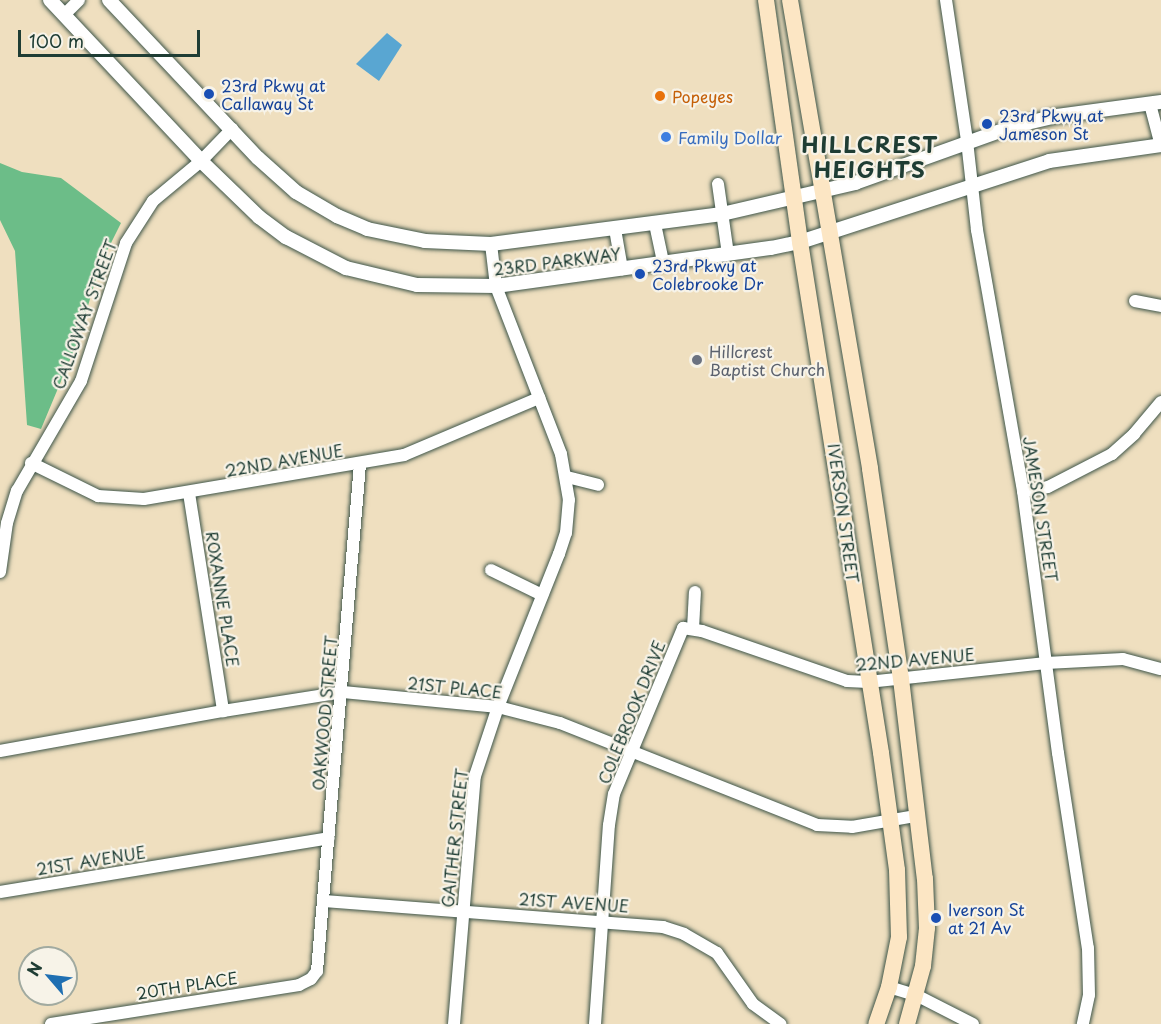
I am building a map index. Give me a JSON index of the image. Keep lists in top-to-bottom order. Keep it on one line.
{"streets":{"main road":["IVERSON STREET"],"street":["23RD PARKWAY","CALLOWAY STREET","22ND AVENUE","JAMESON STREET","ROXANNE PLACE","21ST PLACE","COLEBROOK DRIVE","OAKWOOD STREET","GAITHER STREET","21ST AVENUE","20TH PLACE"]},"crossings":[["23RD PARKWAY","CALLOWAY STREET"],["23RD PARKWAY","JAMESON STREET"],["23RD PARKWAY","IVERSON STREET"],["23RD PARKWAY","GAITHER STREET"],["CALLOWAY STREET","22ND AVENUE"],["22ND AVENUE","JAMESON STREET"],["22ND AVENUE","IVERSON STREET"],["22ND AVENUE","ROXANNE PLACE"],["22ND AVENUE","COLEBROOK DRIVE"],["22ND AVENUE","OAKWOOD STREET"],["22ND AVENUE","GAITHER STREET"],["IVERSON STREET","21ST PLACE"],["ROXANNE PLACE","21ST PLACE"],["21ST PLACE","COLEBROOK DRIVE"],["21ST PLACE","OAKWOOD STREET"],["21ST PLACE","GAITHER STREET"],["COLEBROOK DRIVE","21ST AVENUE"],["OAKWOOD STREET","21ST AVENUE"],["OAKWOOD STREET","20TH PLACE"],["GAITHER STREET","21ST AVENUE"]],"districts":["HILLCREST HEIGHTS"],"places":["23rd Pkwy at Callaway St","Popeyes","23rd Pkwy at Jameson St","Family Dollar","23rd Pkwy at Colebrooke Dr","Hillcrest Baptist Church","Iverson St at 21 Av"],"scale_bar":"100 m","north":"top left"}
